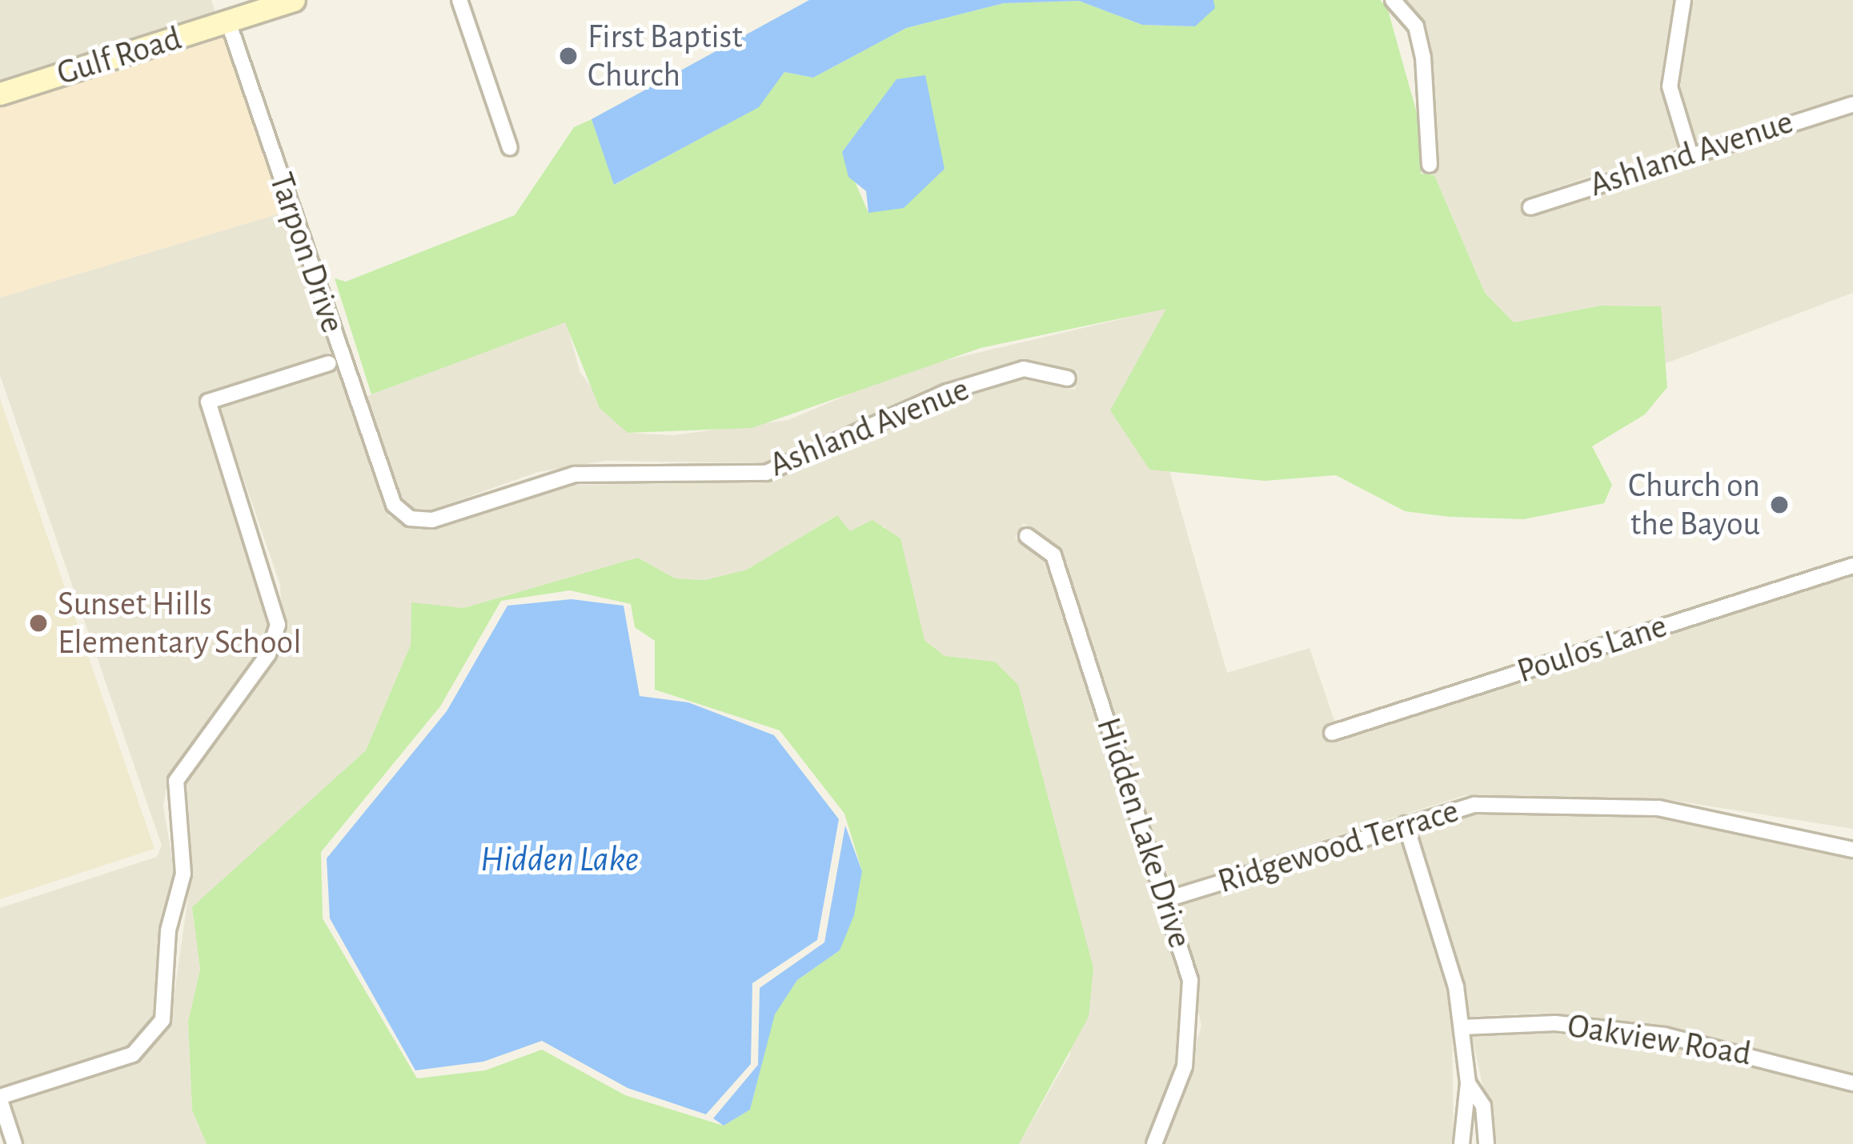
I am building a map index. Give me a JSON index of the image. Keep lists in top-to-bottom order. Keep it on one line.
{"streets":{"street":["Gulf Road","Ashland Avenue","Tarpon Drive","Poulos Lane","Hidden Lake Drive","Ridgewood Terrace","Oakview Road"]},"crossings":[["Gulf Road","Tarpon Drive"],["Ashland Avenue","Tarpon Drive"],["Hidden Lake Drive","Ridgewood Terrace"]],"water":["Hidden Lake"],"places":["First Baptist Church","Church on the Bayou","Sunset Hills Elementary School"]}
